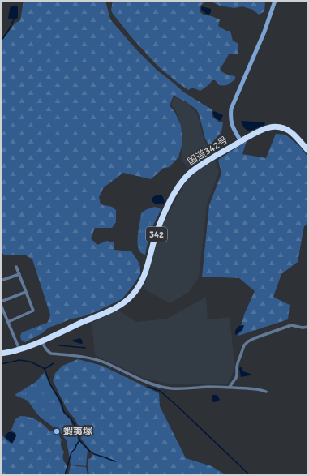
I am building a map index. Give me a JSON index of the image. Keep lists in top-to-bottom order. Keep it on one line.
{"streets":{"highway":["国道342号","342"]},"places":["蝦夷塚"]}
